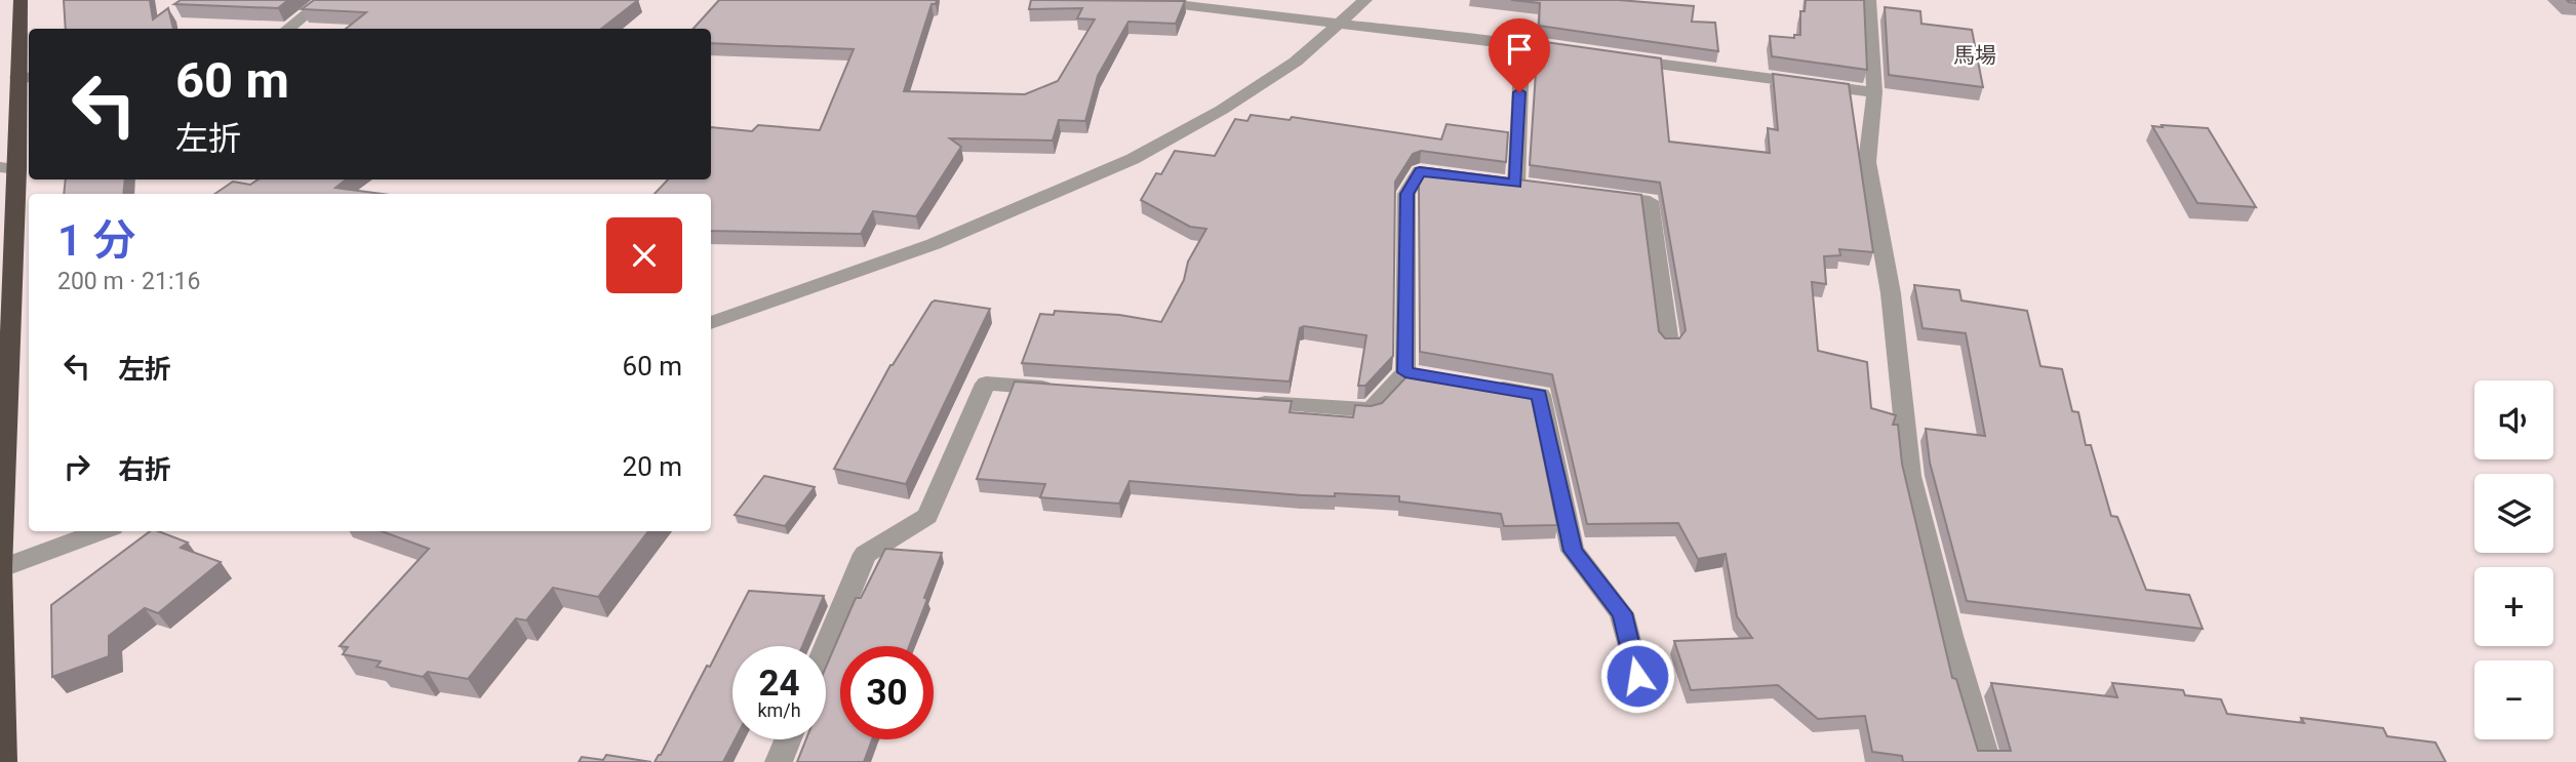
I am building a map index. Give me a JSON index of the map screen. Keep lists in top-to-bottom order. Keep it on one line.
{"districts":["馬場"],"page":{"turn":["60 m","左折"],"heading":["1 分","200 m · 21:16"],"list":[{"name":"左折","value":"60 m"},{"name":"右折","value":"20 m"}],"map_buttons":["+","−"],"speed":"24 km/h","limit":"30"}}
